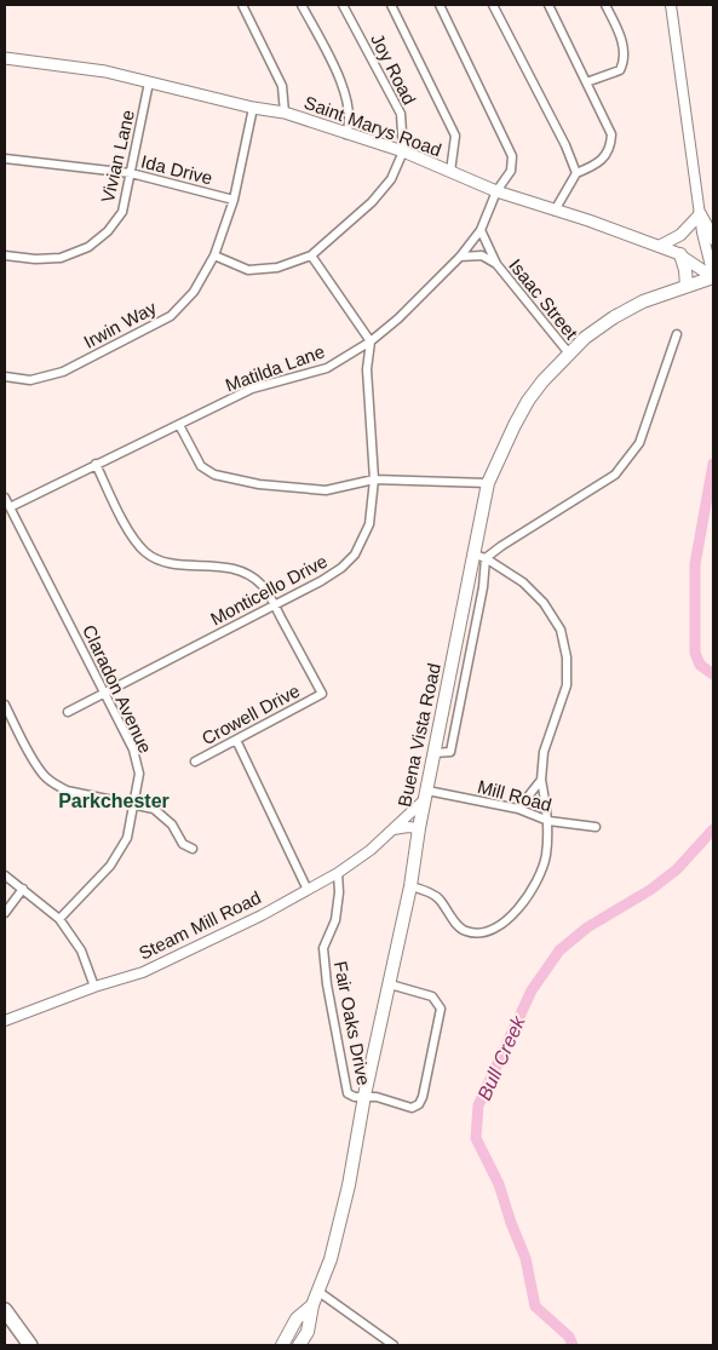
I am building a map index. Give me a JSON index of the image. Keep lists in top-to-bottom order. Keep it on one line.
{"streets":{"main road":["Saint Marys Road","Buena Vista Road"],"street":["Joy Road","Vivian Lane","Ida Drive","Isaac Street","Irwin Way","Matilda Lane","Monticello Drive","Claradon Avenue","Crowell Drive","Mill Road","Steam Mill Road","Fair Oaks Drive"]},"crossings":[["Joy Road","Saint Marys Road"],["Saint Marys Road","Vivian Lane"],["Saint Marys Road","Irwin Way"],["Saint Marys Road","Matilda Lane"],["Saint Marys Road","Buena Vista Road"],["Vivian Lane","Ida Drive"],["Ida Drive","Irwin Way"],["Isaac Street","Matilda Lane"],["Isaac Street","Buena Vista Road"],["Matilda Lane","Monticello Drive"],["Matilda Lane","Claradon Avenue"],["Monticello Drive","Claradon Avenue"],["Monticello Drive","Crowell Drive"],["Buena Vista Road","Mill Road"],["Buena Vista Road","Steam Mill Road"],["Buena Vista Road","Fair Oaks Drive"],["Mill Road","Steam Mill Road"],["Steam Mill Road","Fair Oaks Drive"]],"districts":["Parkchester"],"water":["Bull Creek"]}
